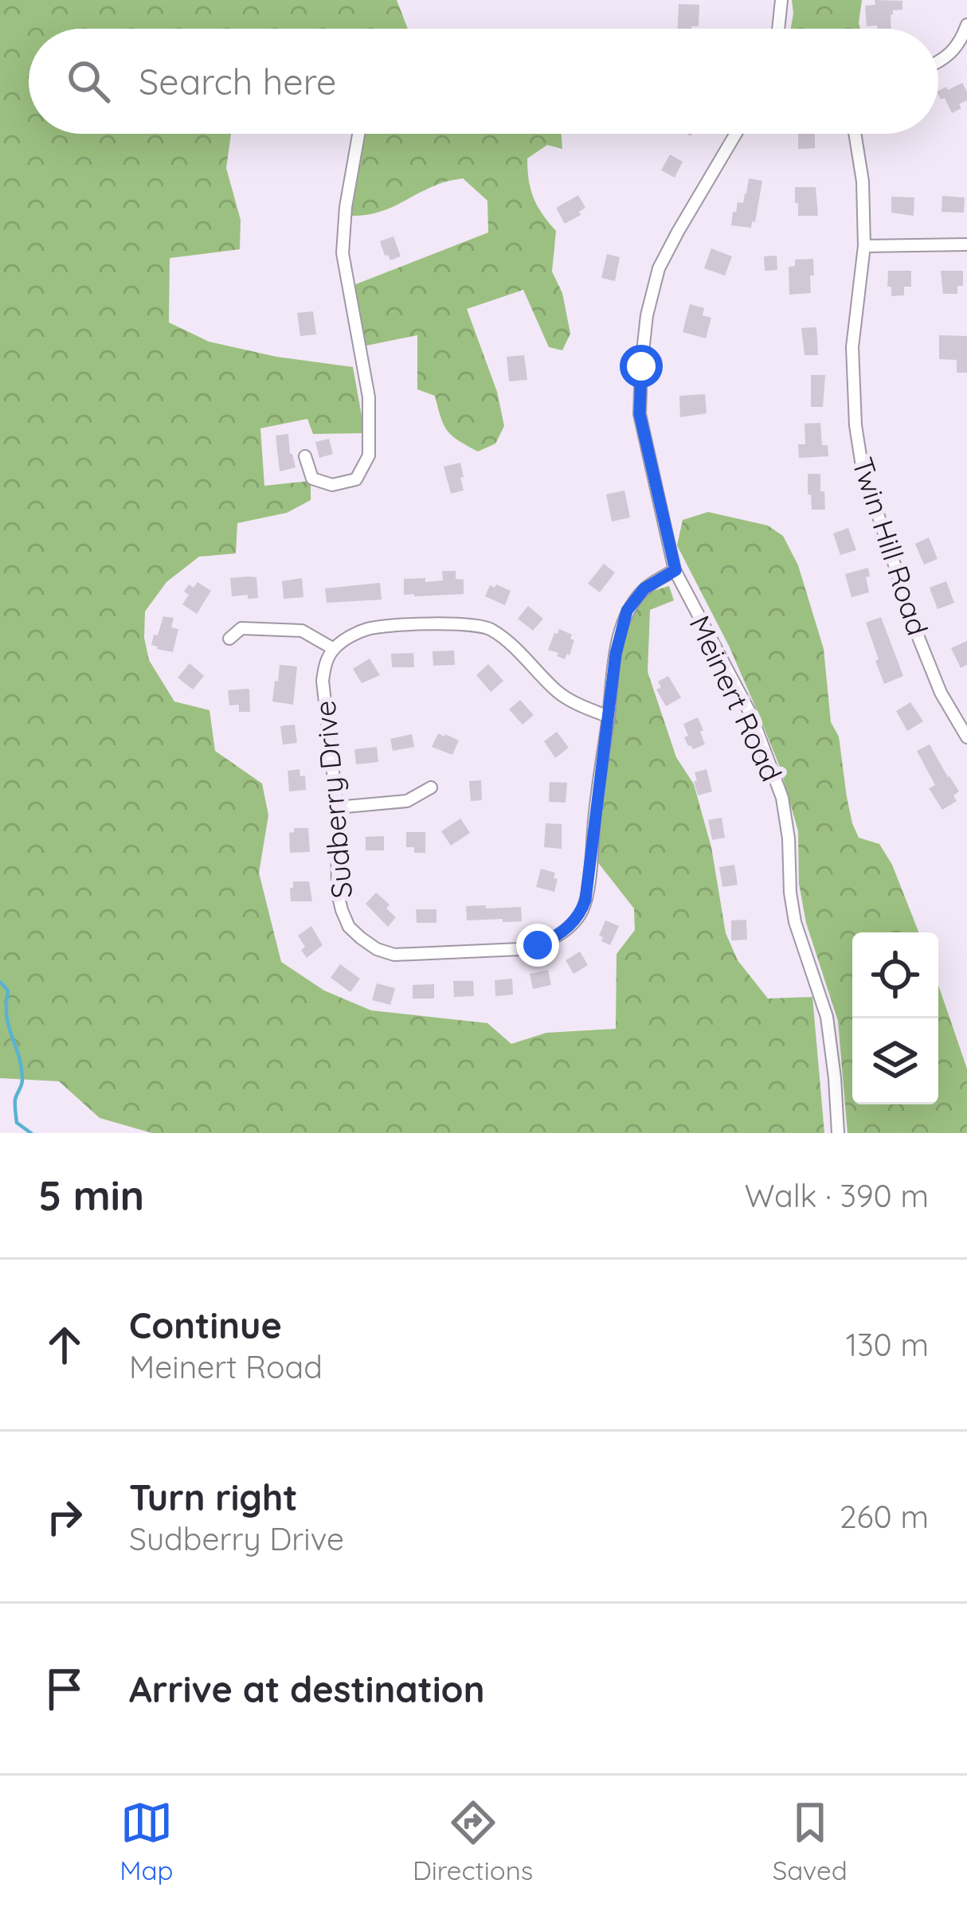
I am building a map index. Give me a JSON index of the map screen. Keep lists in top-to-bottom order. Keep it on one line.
{"streets":{"street":["Twin Hill Road","Meinert Road","Sudberry Drive"]},"crossings":[["Meinert Road","Sudberry Drive"]],"page":{"search":"Search here","heading":["5 min","Walk · 390 m"],"list":[["Continue","Meinert Road","130 m"],["Turn right","Sudberry Drive","260 m"],"Arrive at destination"],"nav":["Map","Directions","Saved"]}}
